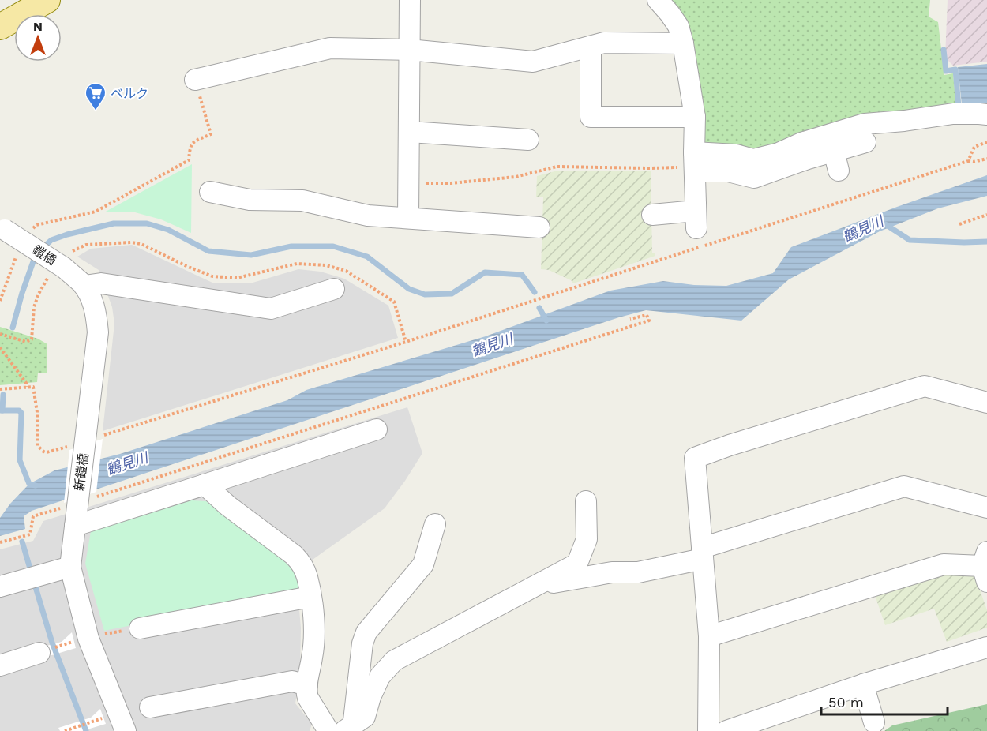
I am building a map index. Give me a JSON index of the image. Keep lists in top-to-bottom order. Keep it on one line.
{"streets":{"street":["鎧橋","新鎧橋"]},"crossings":[["鎧橋","新鎧橋"]],"water":["鶴見川"],"places":{"supermarket":["ベルク"]},"scale_bar":"50 m","north":"top"}
